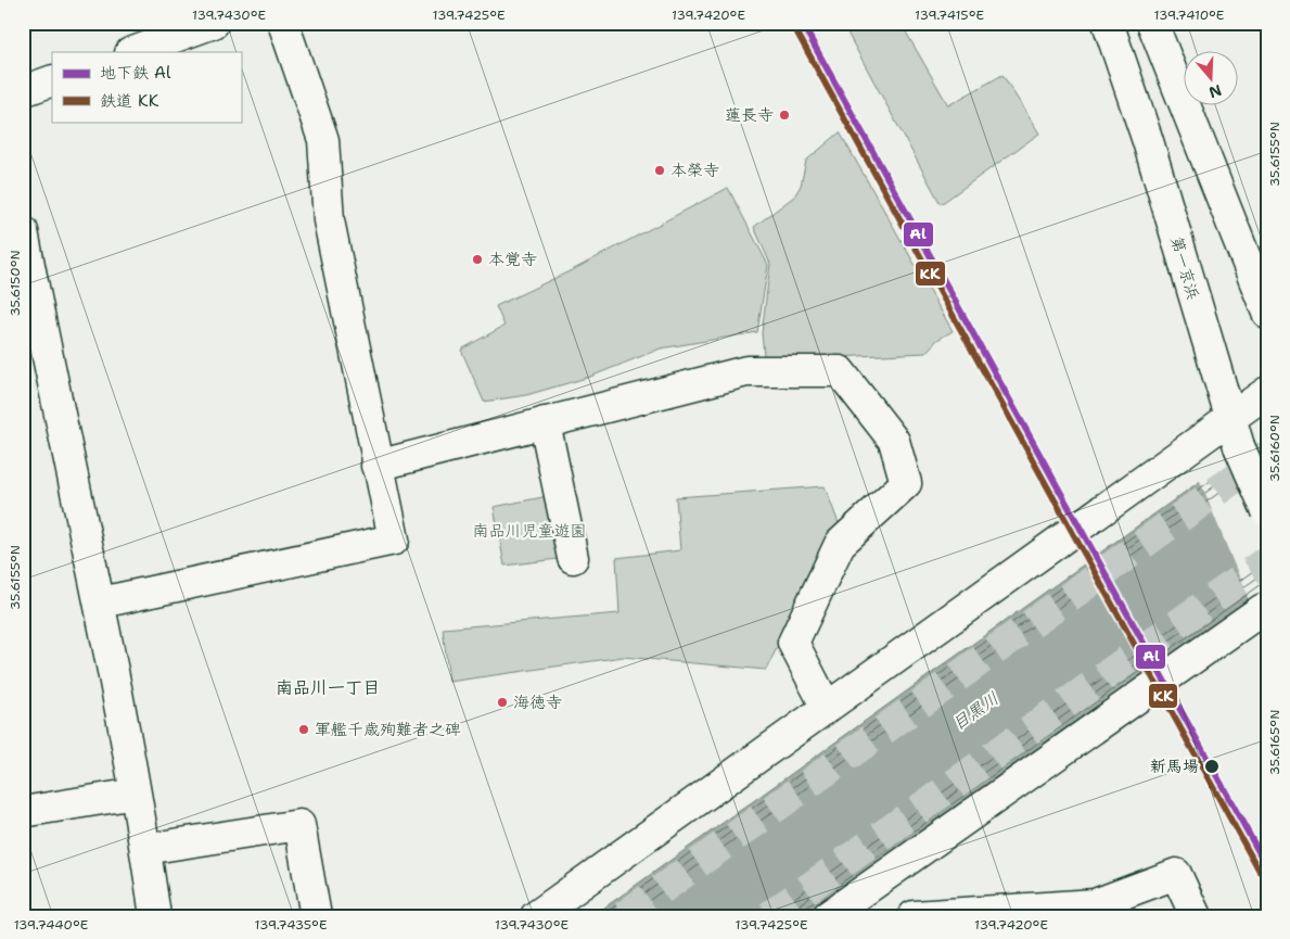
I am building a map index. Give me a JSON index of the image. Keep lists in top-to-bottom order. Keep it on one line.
{"streets":{"main road":["第一京浜"]},"districts":["南品川一丁目"],"water":["目黒川"],"parks":["南品川児童遊園"],"places":["蓮長寺","本榮寺","本覚寺","海徳寺","軍艦千歳殉難者之碑","新馬場"],"lines":["metro line Al","rail line KK"],"legend":["地下鉄 Al","鉄道 KK"],"north":"bottom","coordinates":["139.7430°E","139.7425°E","139.7420°E","139.7415°E","139.7410°E","35.6155°N","35.6150°N","35.6160°N","35.6165°N","139.7440°E","139.7435°E"]}
